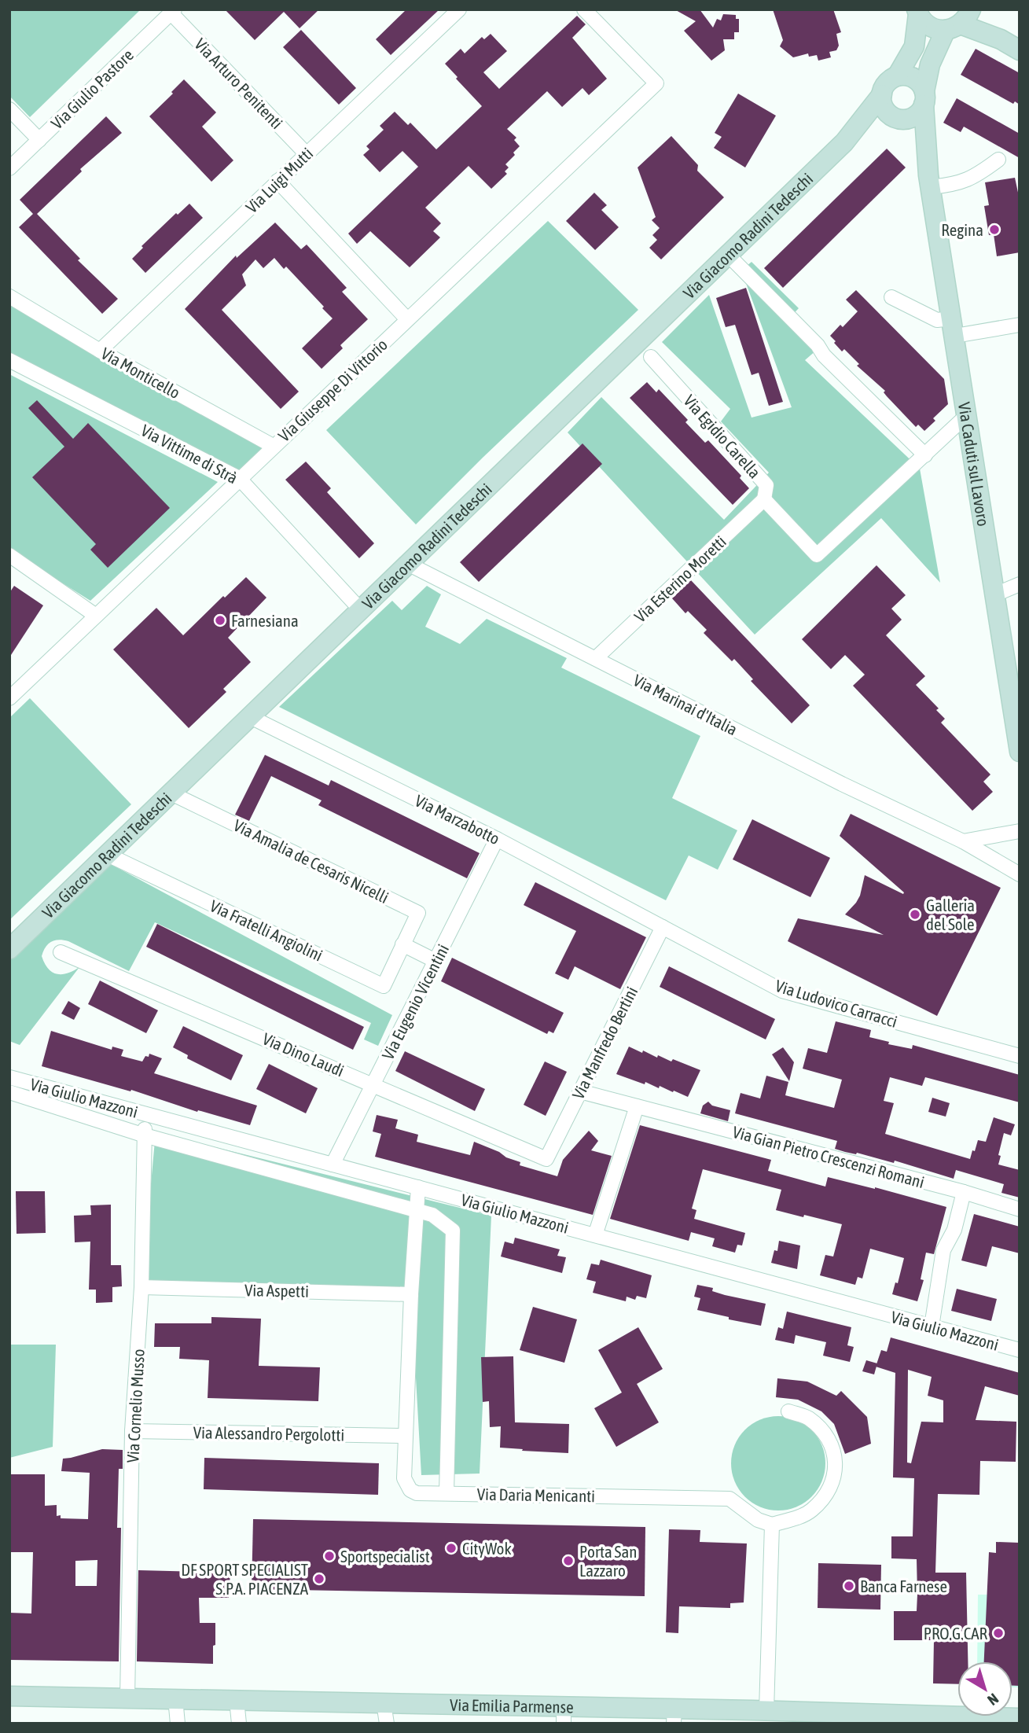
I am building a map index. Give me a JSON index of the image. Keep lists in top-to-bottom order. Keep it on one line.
{"streets":{"main road":["Via Giacomo Radini Tedeschi","Via Caduti sul Lavoro","Via Emilia Parmense"],"street":["Via Arturo Penitenti","Via Giulio Pastore","Via Luigi Mutti","Via Monticello","Via Giuseppe Di Vittorio","Via Egidio Carella","Via Vittime di Strà","Via Esterino Moretti","Via Marinai d'Italia","Via Marzabotto","Via Amalia de Cesaris Nicelli","Via Fratelli Angiolini","Via Eugenio Vicentini","Via Ludovico Carracci","Via Manfredo Bertini","Via Dino Laudi","Via Giulio Mazzoni","Via Gian Pietro Crescenzi Romani","Via Aspetti","Via Cornelio Musso","Via Alessandro Pergolotti","Via Daria Menicanti"]},"crossings":[["Via Arturo Penitenti","Via Giulio Pastore"],["Via Arturo Penitenti","Via Luigi Mutti"],["Via Luigi Mutti","Via Monticello"],["Via Giacomo Radini Tedeschi","Via Vittime di Strà"],["Via Giacomo Radini Tedeschi","Via Caduti sul Lavoro"],["Via Giacomo Radini Tedeschi","Via Marinai d'Italia"],["Via Giacomo Radini Tedeschi","Via Marzabotto"],["Via Giacomo Radini Tedeschi","Via Amalia de Cesaris Nicelli"],["Via Giacomo Radini Tedeschi","Via Fratelli Angiolini"],["Via Monticello","Via Giuseppe Di Vittorio"],["Via Giuseppe Di Vittorio","Via Vittime di Strà"],["Via Egidio Carella","Via Caduti sul Lavoro"],["Via Egidio Carella","Via Esterino Moretti"],["Via Esterino Moretti","Via Marinai d'Italia"],["Via Marzabotto","Via Eugenio Vicentini"],["Via Marzabotto","Via Ludovico Carracci"],["Via Marzabotto","Via Manfredo Bertini"],["Via Amalia de Cesaris Nicelli","Via Fratelli Angiolini"],["Via Eugenio Vicentini","Via Dino Laudi"],["Via Eugenio Vicentini","Via Giulio Mazzoni"],["Via Ludovico Carracci","Via Manfredo Bertini"],["Via Manfredo Bertini","Via Dino Laudi"],["Via Manfredo Bertini","Via Gian Pietro Crescenzi Romani"],["Via Giulio Mazzoni","Via Cornelio Musso"],["Via Giulio Mazzoni","Via Daria Menicanti"],["Via Aspetti","Via Cornelio Musso"],["Via Aspetti","Via Daria Menicanti"],["Via Cornelio Musso","Via Alessandro Pergolotti"],["Via Cornelio Musso","Via Emilia Parmense"],["Via Alessandro Pergolotti","Via Daria Menicanti"]],"places":["Regina","Farnesiana","Galleria del Sole","CityWok","Sportspecialist","Porta San Lazzaro","DF SPORT SPECIALIST S.P.A. PIACENZA","Banca Farnese","PRO.G.CAR"],"north":"bottom right"}
